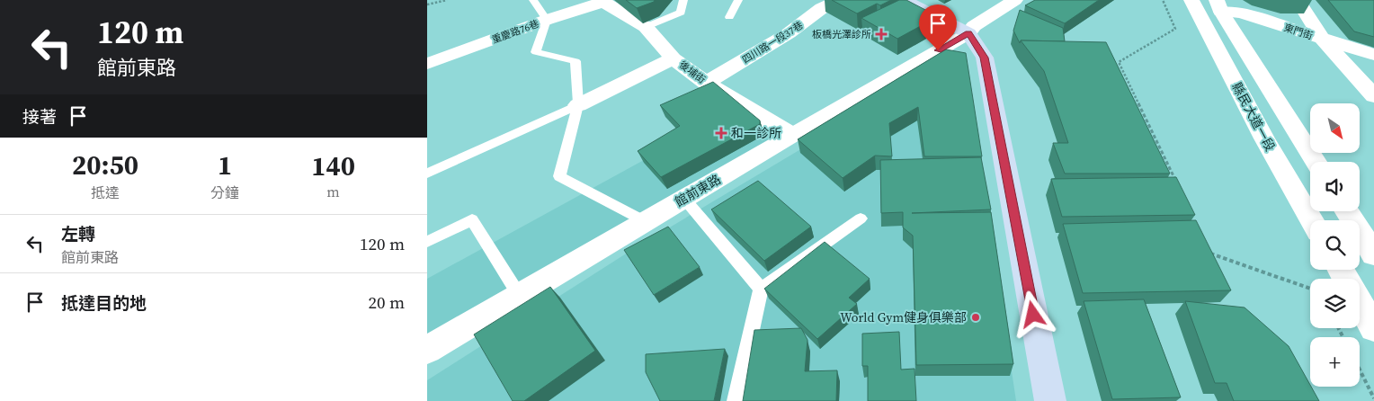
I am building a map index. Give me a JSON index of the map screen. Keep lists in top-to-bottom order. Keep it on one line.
{"streets":{"street":["重慶路76巷","東門街","四川路一段37巷","後埔街","縣民大道一段","館前東路"]},"crossings":[["重慶路76巷","後埔街"],["四川路一段37巷","後埔街"],["後埔街","館前東路"]],"places":{"health":["板橋光澤診所","和一診所"],"other":["World Gym健身俱樂部"]},"north":"bottom right","page":{"turn":["120 m","館前東路"],"then":"接著","map_buttons":"+","eta":["20:50","抵達","1","分鐘","140","m"],"list":[{"name":"左轉","note":"館前東路","value":"120 m"},{"name":"抵達目的地","value":"20 m"}]}}
